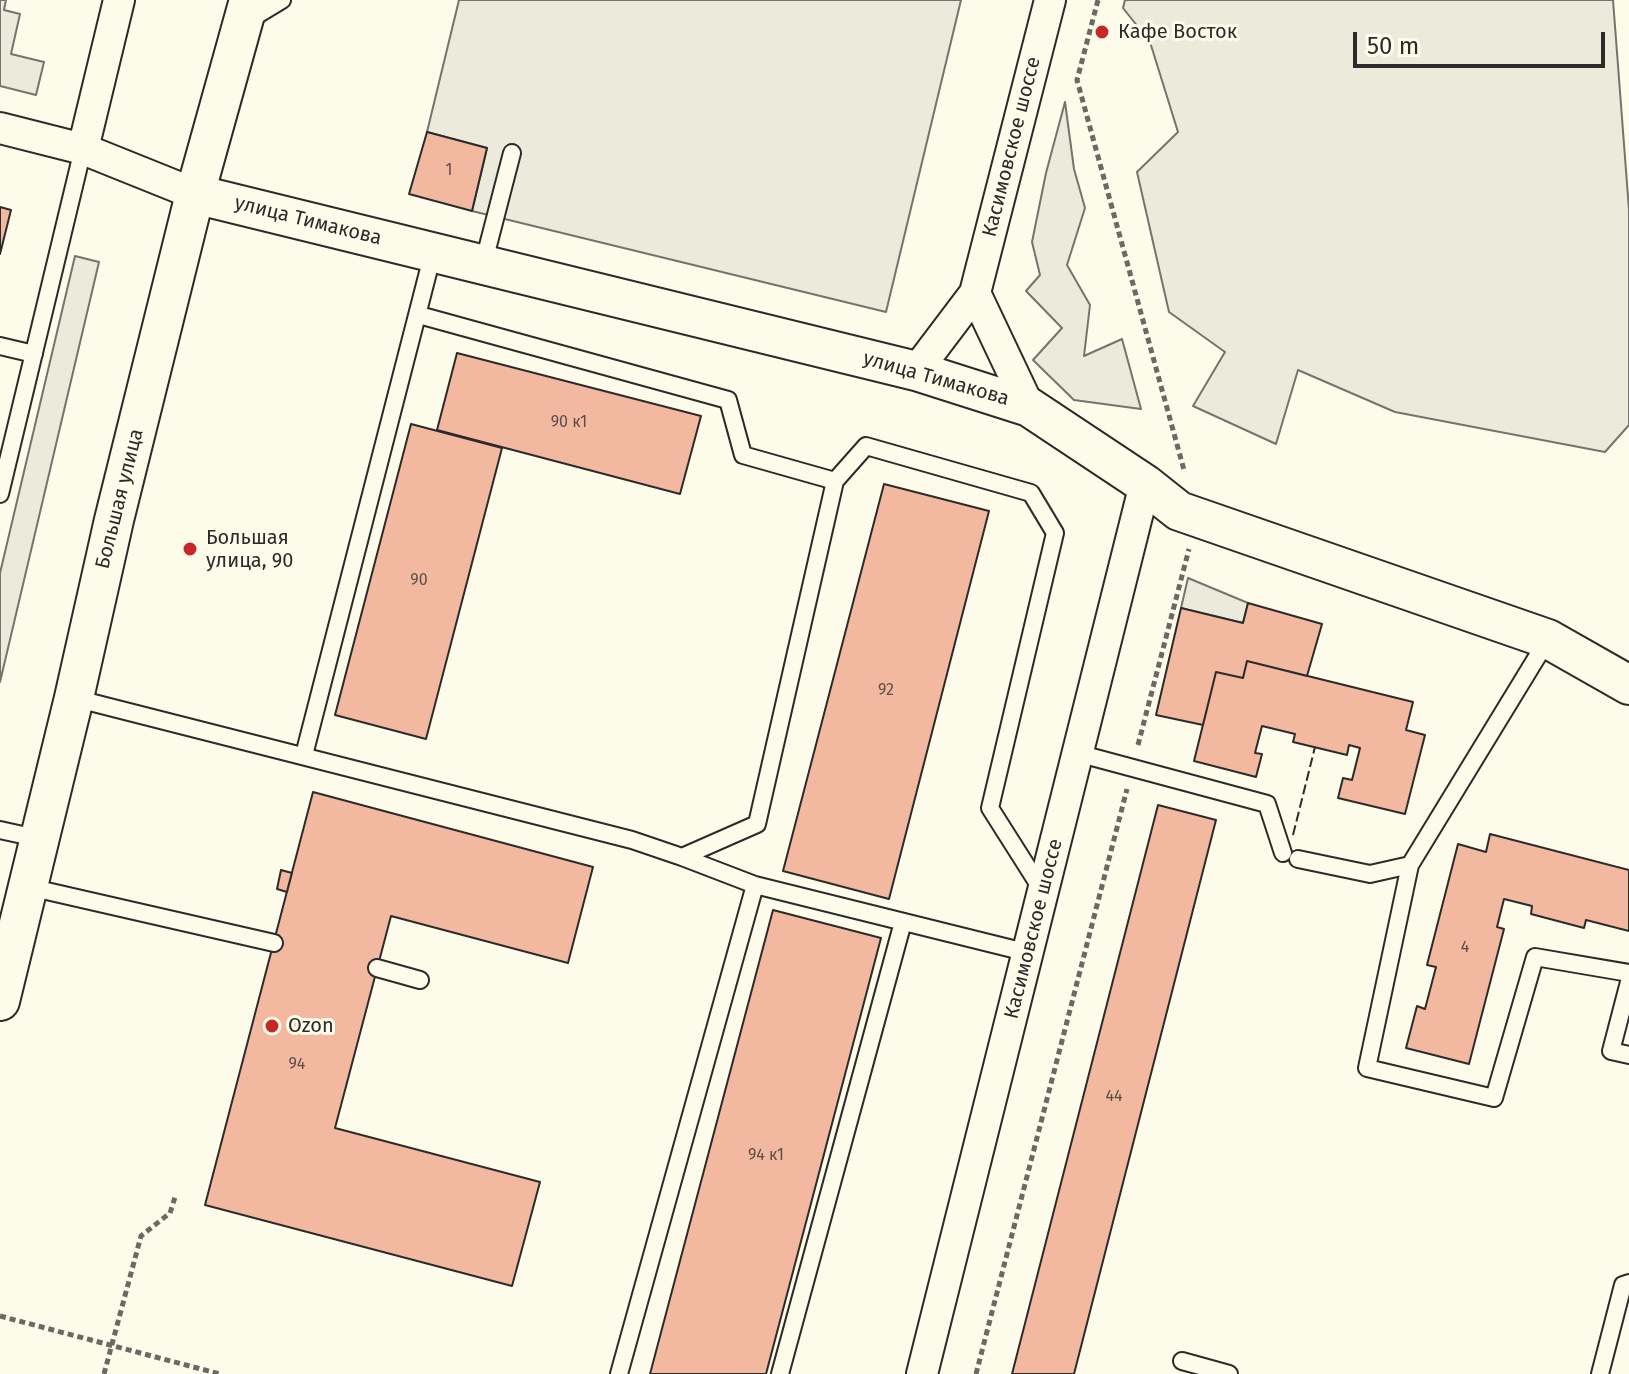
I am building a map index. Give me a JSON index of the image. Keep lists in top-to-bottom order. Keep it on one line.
{"streets":{"street":["Касимовское шоссе","улица Тимакова","Большая улица"]},"crossings":[["Касимовское шоссе","улица Тимакова"],["улица Тимакова","Большая улица"]],"places":["Кафе Восток","Большая улица, 90","Ozon"],"house_numbers":["1","90 к1","90","92","4","94","44","94 к1"],"scale_bar":"50 m"}
